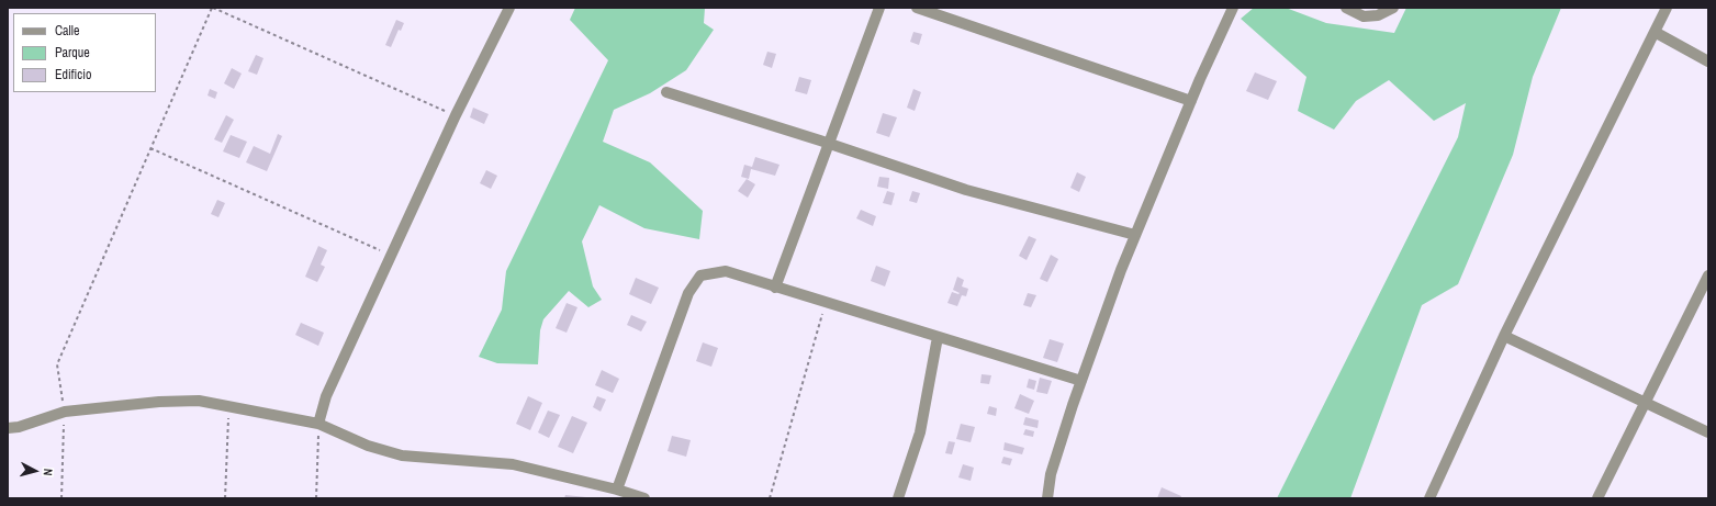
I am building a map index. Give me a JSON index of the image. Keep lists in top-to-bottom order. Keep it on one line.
{"legend":["Calle","Parque","Edificio"],"north":"right"}
